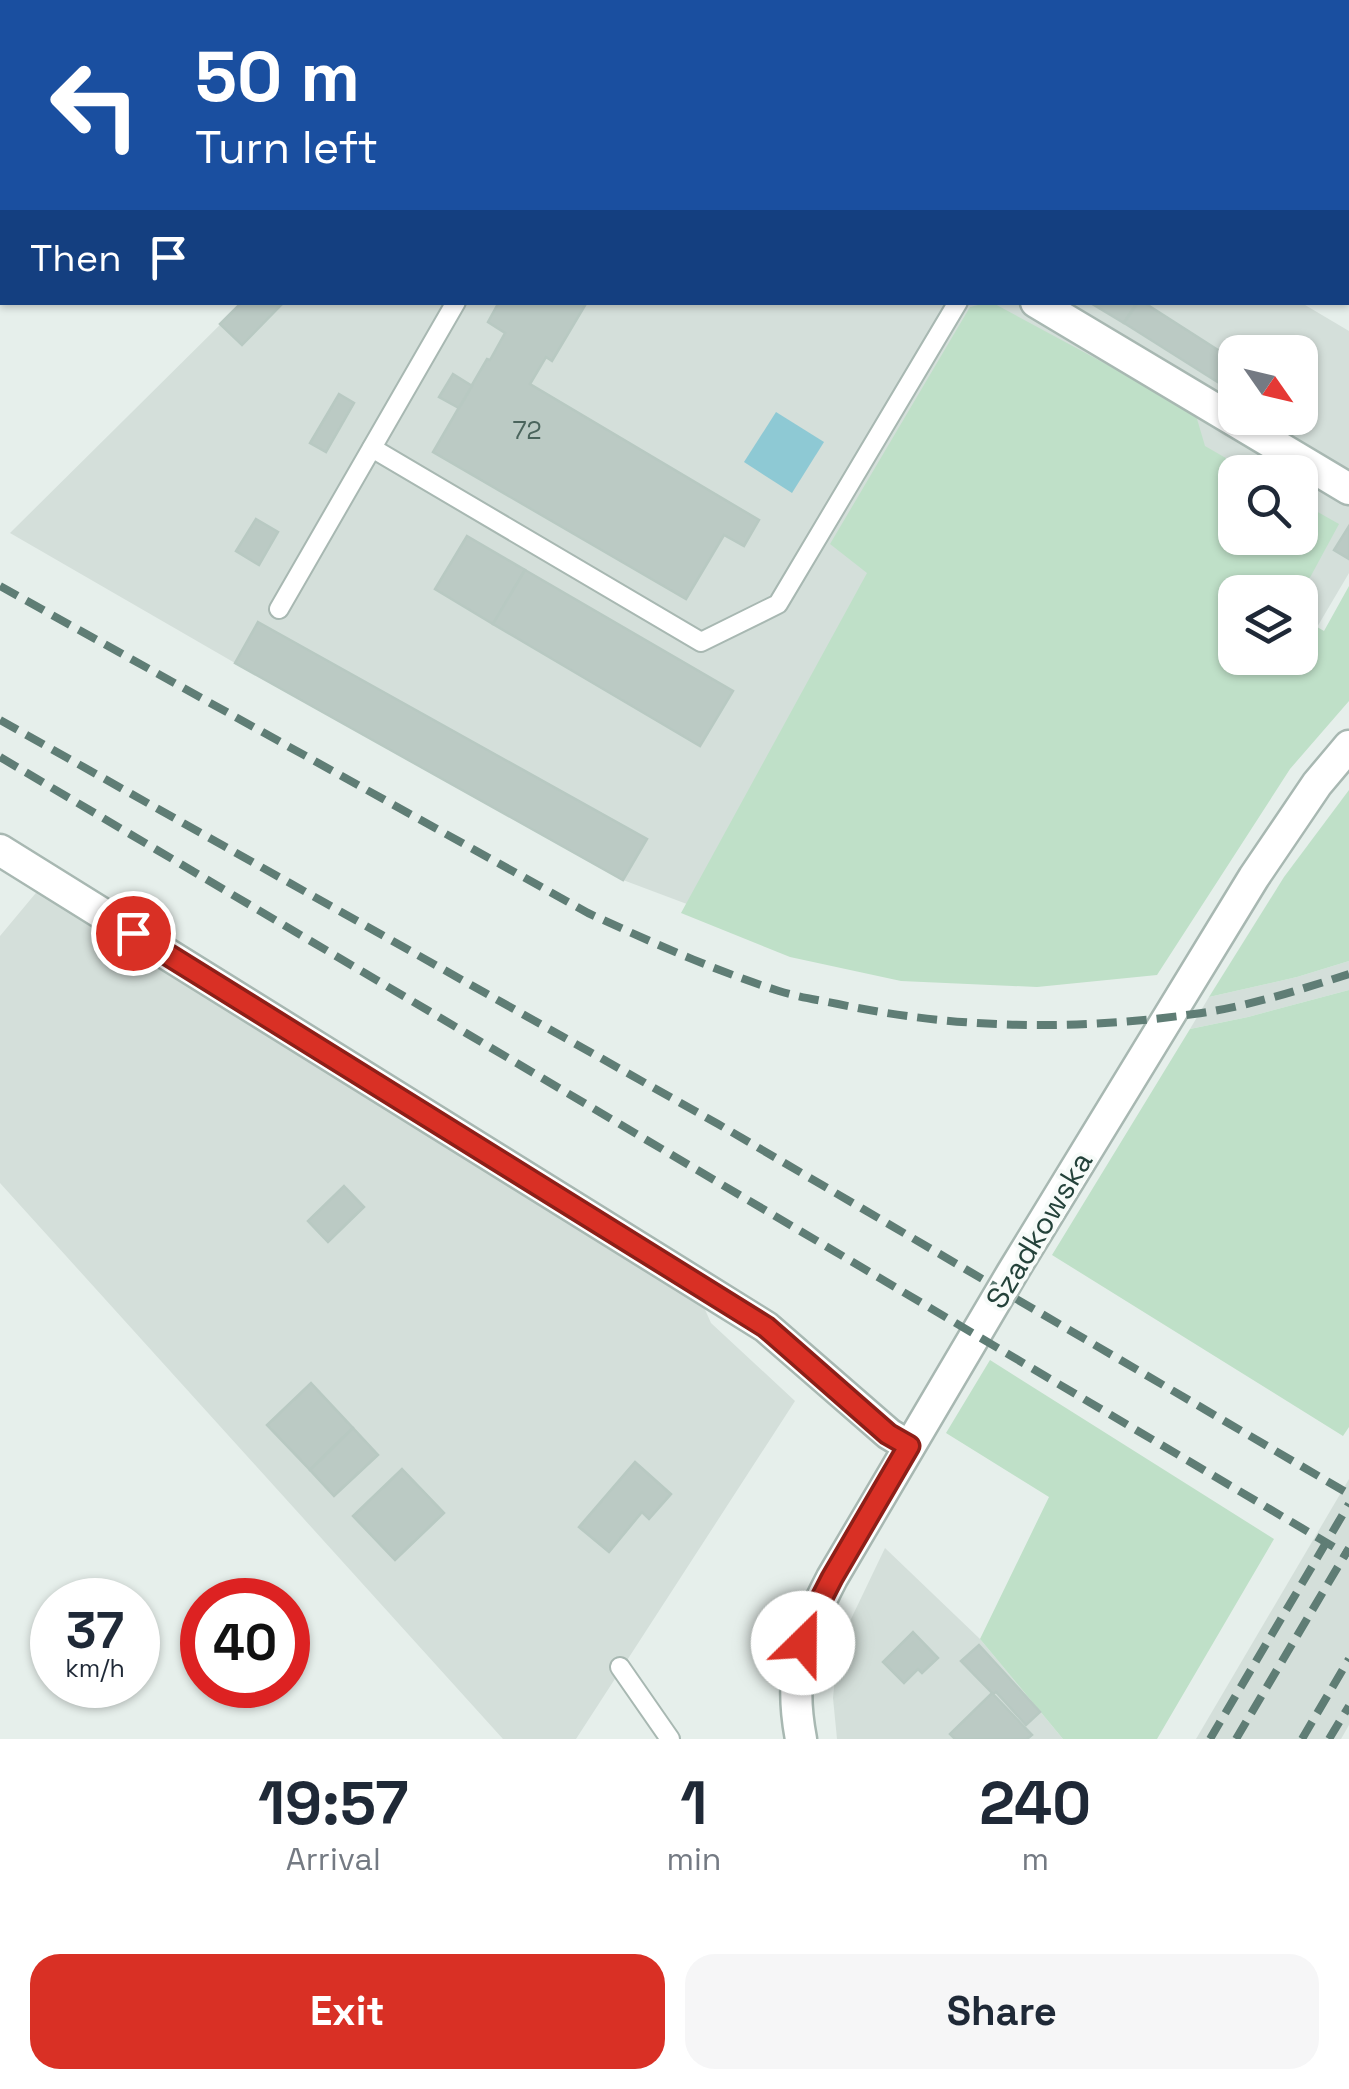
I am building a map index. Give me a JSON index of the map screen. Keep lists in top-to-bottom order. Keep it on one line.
{"streets":{"street":["Szadkowska"]},"house_numbers":["72"],"north":"bottom right","page":{"turn":["50 m","Turn left"],"then":"Then","speed":"37 km/h","limit":"40","eta":["19:57","Arrival","1","min","240","m"],"buttons":["Exit","Share"]}}
